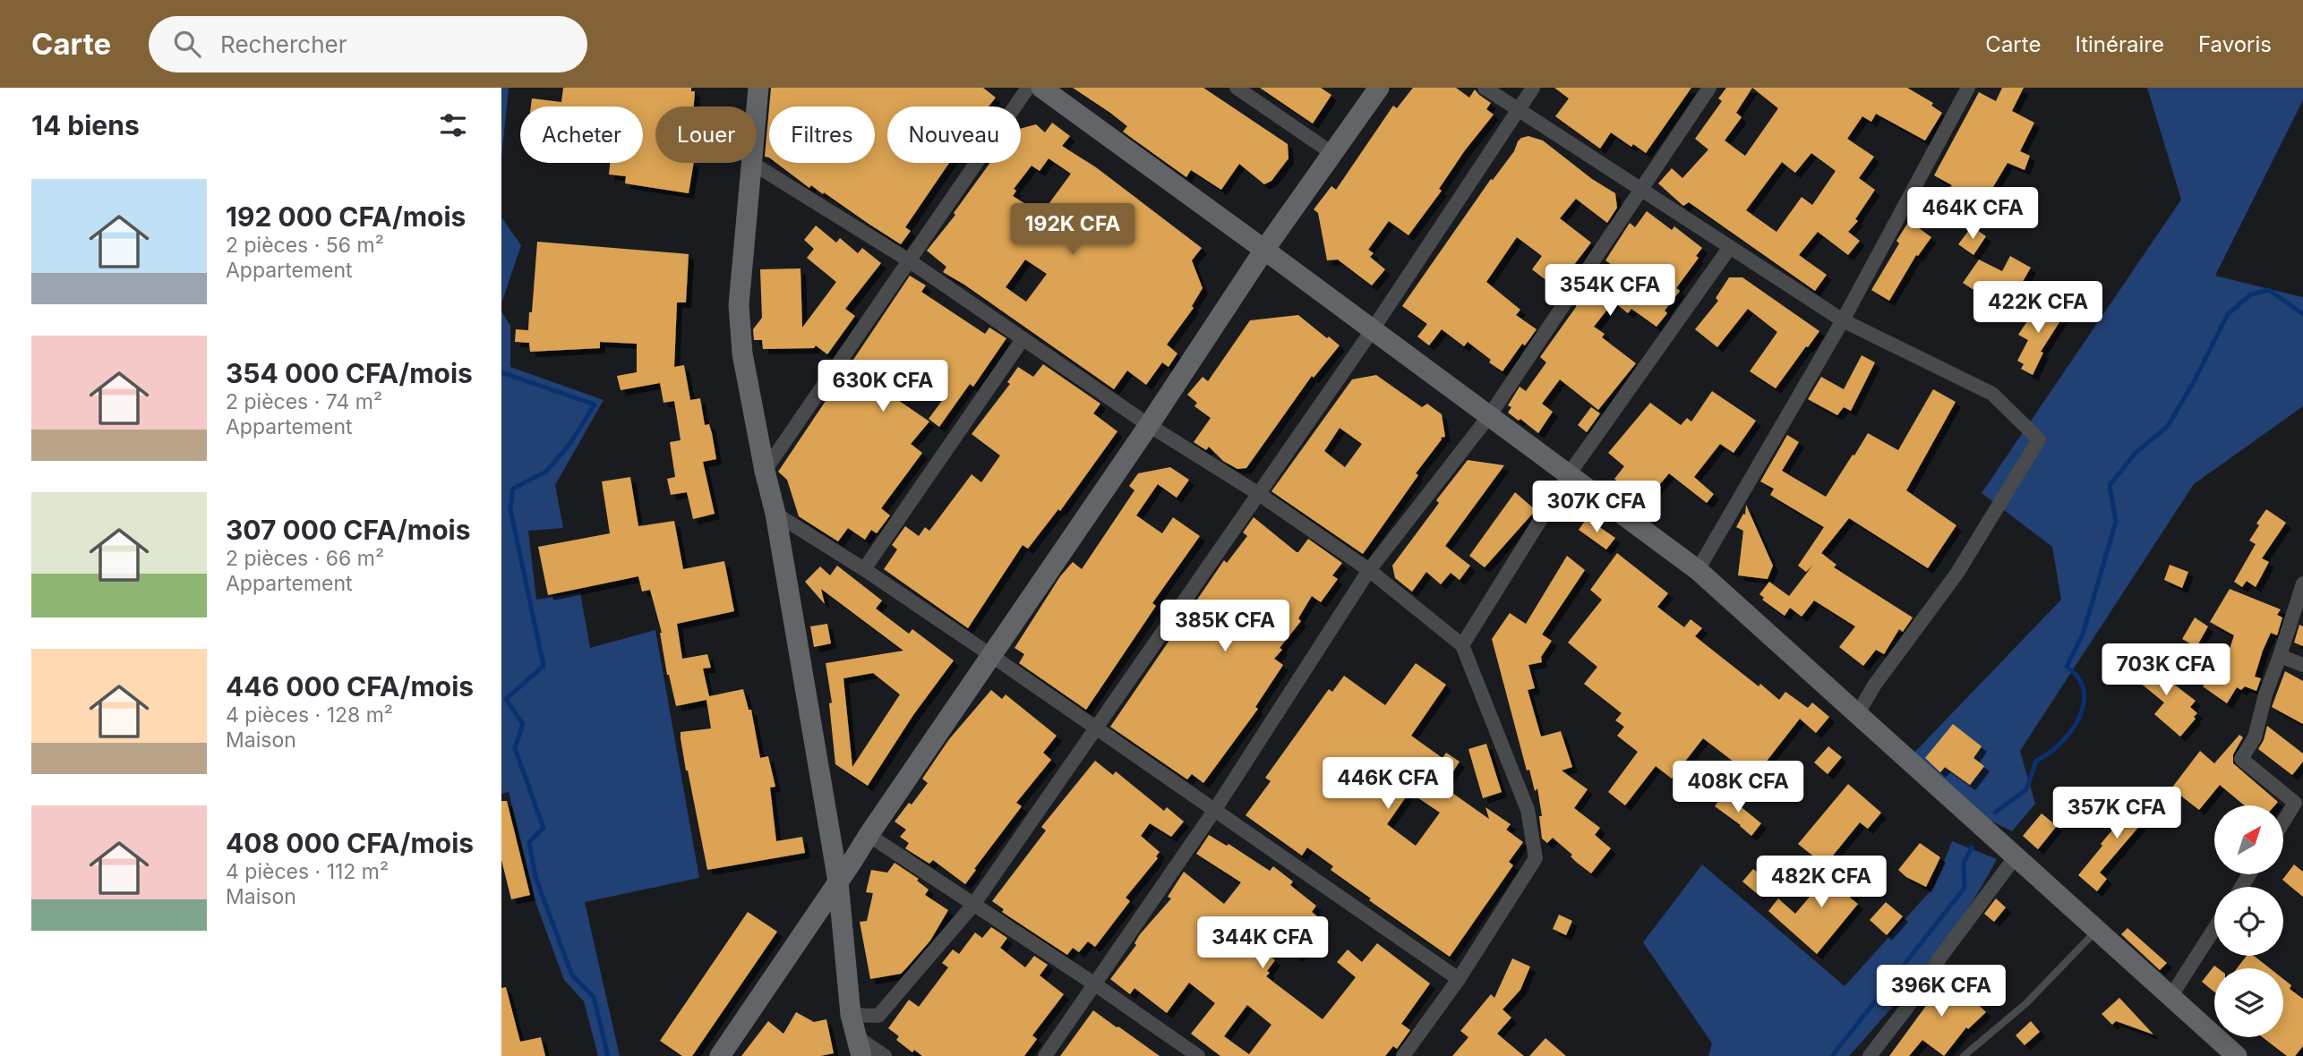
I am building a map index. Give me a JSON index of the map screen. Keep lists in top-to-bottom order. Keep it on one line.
{"north":"top right","page":{"header":"Carte","search":"Rechercher","nav":["Carte","Itinéraire","Favoris"],"heading":"14 biens","chip":["Acheter","Louer","Filtres","Nouveau"],"list":[{"name":"192 000 CFA/mois","note":"2 pièces · 56 m² · Appartement"},{"name":"354 000 CFA/mois","note":"2 pièces · 74 m² · Appartement"},{"name":"307 000 CFA/mois","note":"2 pièces · 66 m² · Appartement"},{"name":"446 000 CFA/mois","note":"4 pièces · 128 m² · Maison"},{"name":"408 000 CFA/mois","note":"4 pièces · 112 m² · Maison"}],"price":["464K CFA","192K CFA","354K CFA","422K CFA","630K CFA","307K CFA","385K CFA","703K CFA","446K CFA","408K CFA","357K CFA","482K CFA","344K CFA","396K CFA"]}}
